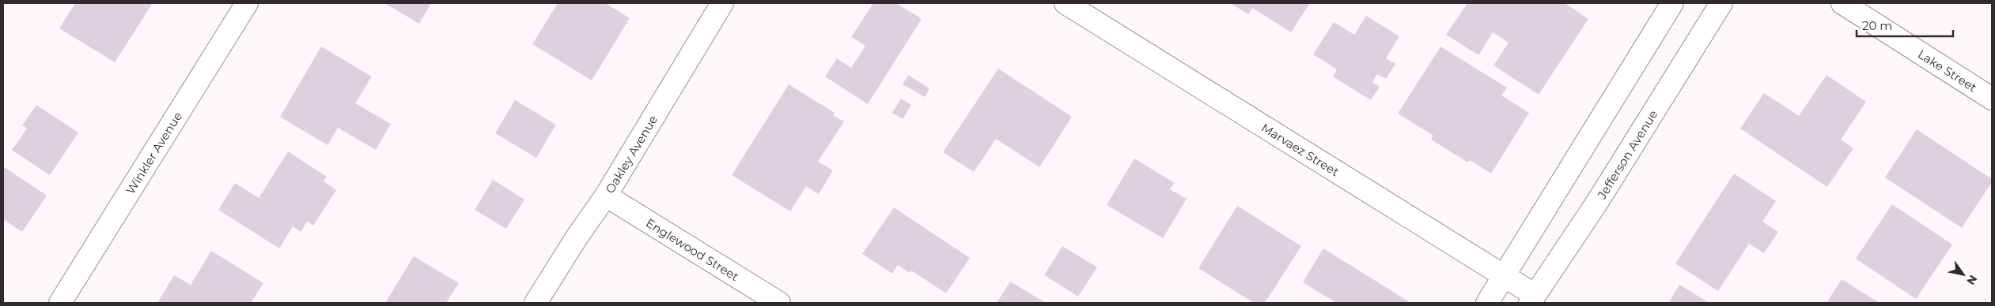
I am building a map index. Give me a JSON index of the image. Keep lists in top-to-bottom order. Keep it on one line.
{"streets":{"street":["Lake Street","Marvaez Street","Winkler Avenue","Oakley Avenue","Jefferson Avenue","Englewood Street"]},"crossings":[["Marvaez Street","Jefferson Avenue"],["Oakley Avenue","Englewood Street"]],"scale_bar":"20 m","north":"bottom right"}
